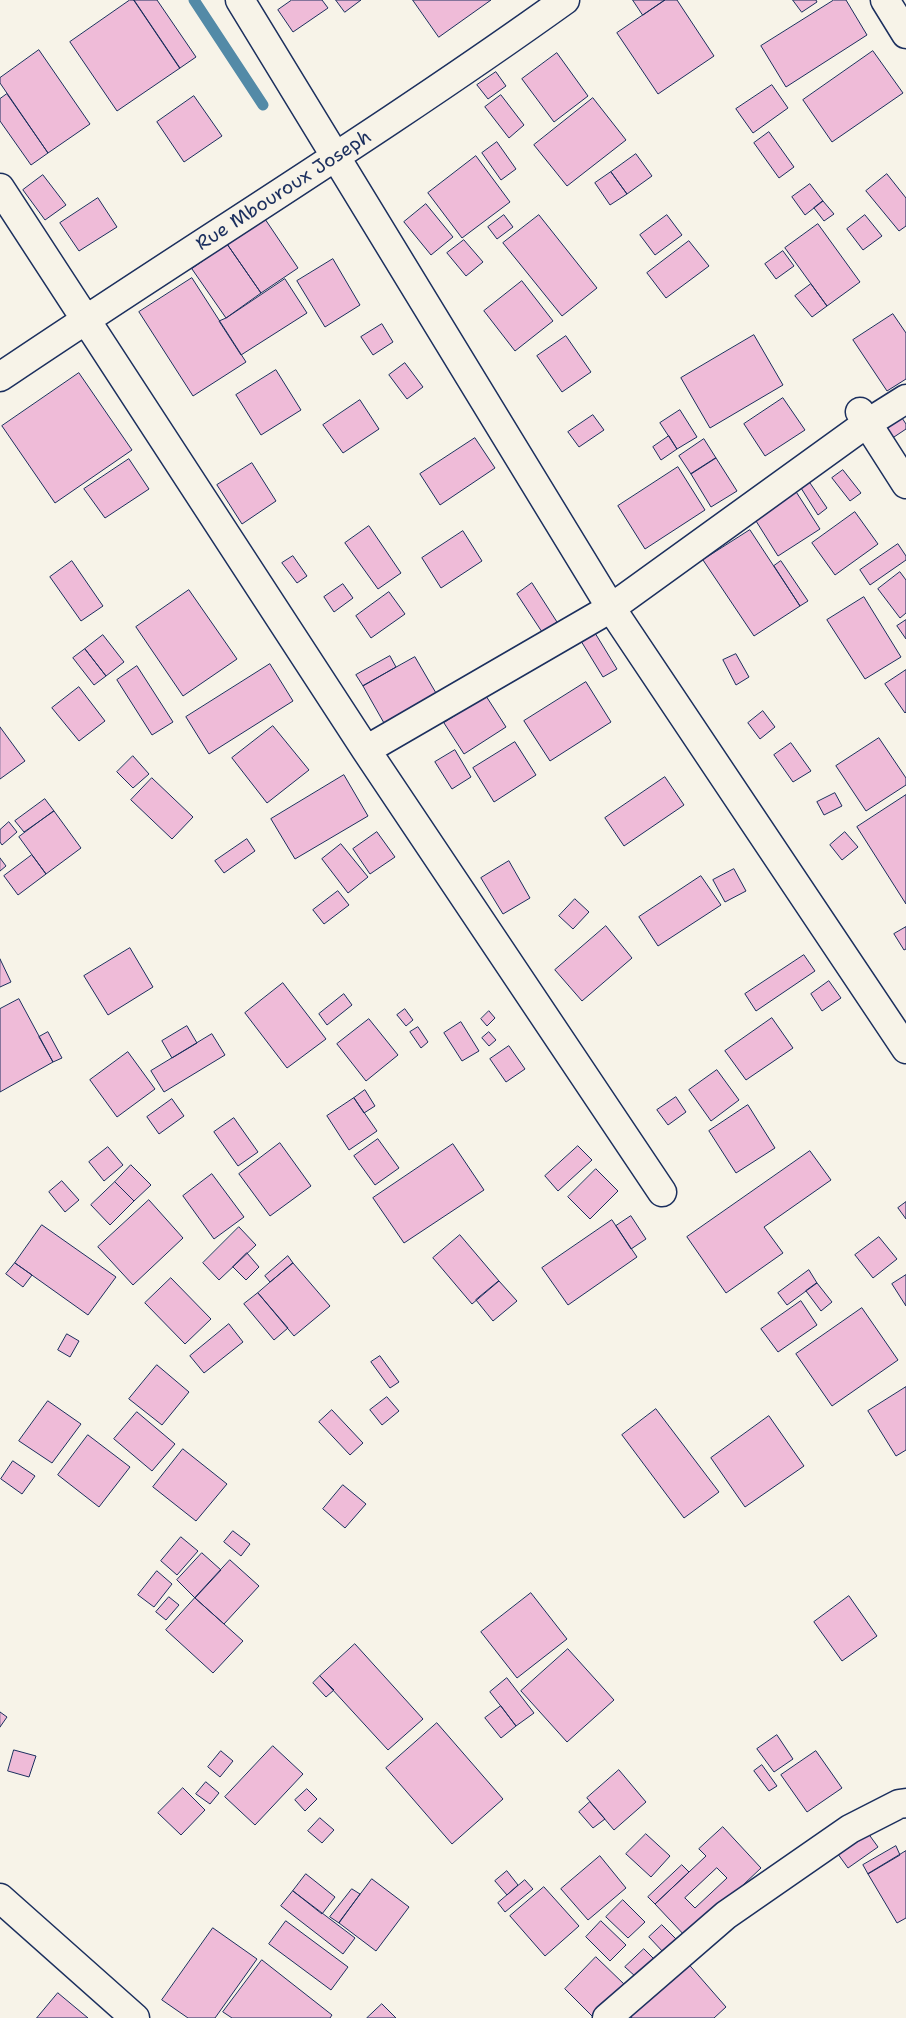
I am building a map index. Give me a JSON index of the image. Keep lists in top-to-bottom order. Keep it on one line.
{"streets":{"street":["Rue Mbouroux Joseph"]}}
